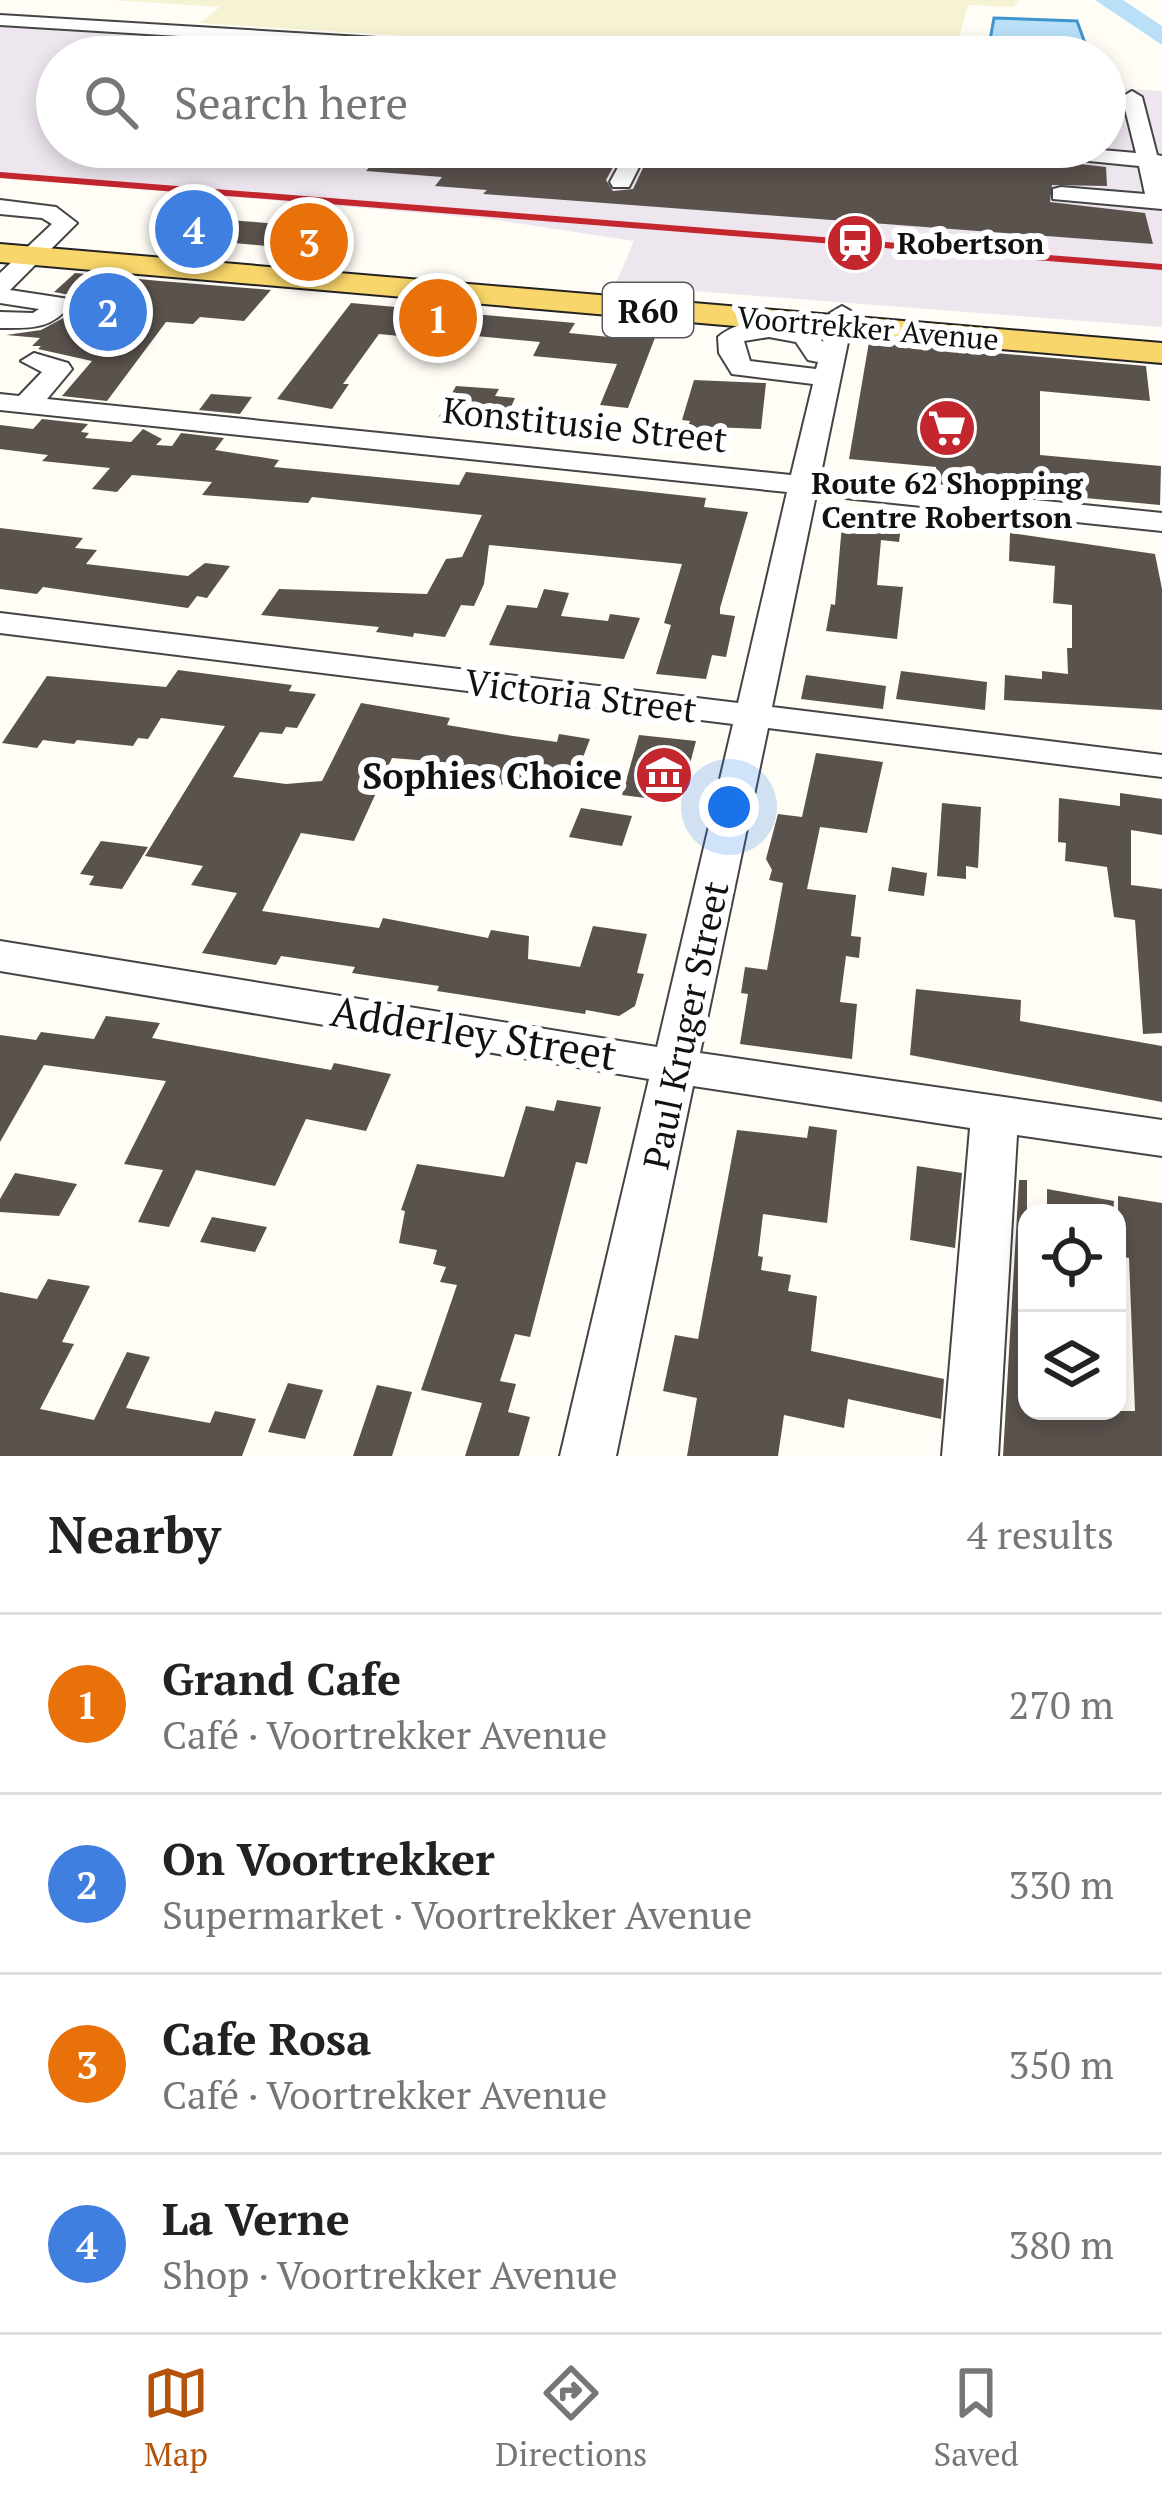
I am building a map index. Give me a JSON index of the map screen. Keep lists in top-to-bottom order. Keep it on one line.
{"streets":{"main road":["R60","Voortrekker Avenue"],"street":["Konstitusie Street","Victoria Street","Paul Kruger Street","Adderley Street"]},"crossings":[["Voortrekker Avenue","Paul Kruger Street"],["Konstitusie Street","Paul Kruger Street"],["Victoria Street","Paul Kruger Street"],["Paul Kruger Street","Adderley Street"]],"places":{"station":["Robertson"],"supermarket":["Route 62 Shopping Centre Robertson"],"museum":["Sophies Choice"]},"page":{"search":"Search here","pins":["4","3","2","1"],"heading":["Nearby","4 results"],"list":[{"mark":"1","name":"Grand Cafe","note":"Café · Voortrekker Avenue","value":"270 m"},{"mark":"2","name":"On Voortrekker","note":"Supermarket · Voortrekker Avenue","value":"330 m"},{"mark":"3","name":"Cafe Rosa","note":"Café · Voortrekker Avenue","value":"350 m"},{"mark":"4","name":"La Verne","note":"Shop · Voortrekker Avenue","value":"380 m"}],"nav":["Map","Directions","Saved"]}}
